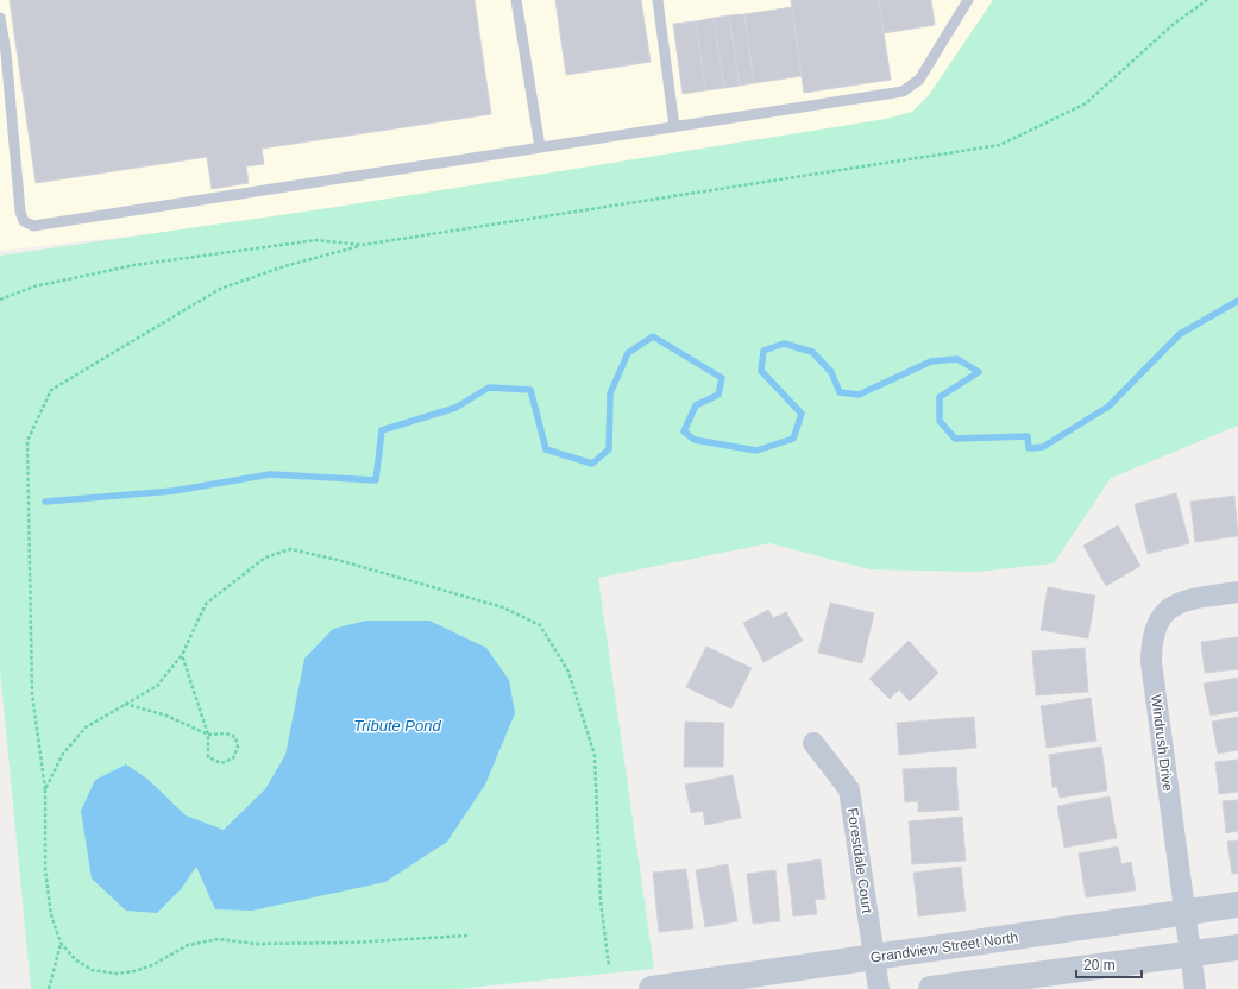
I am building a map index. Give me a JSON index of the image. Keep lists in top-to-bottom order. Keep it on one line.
{"streets":{"street":["Windrush Drive","Forestdale Court","Grandview Street North"]},"crossings":[["Windrush Drive","Grandview Street North"],["Forestdale Court","Grandview Street North"]],"water":["Tribute Pond"],"scale_bar":"20 m"}
